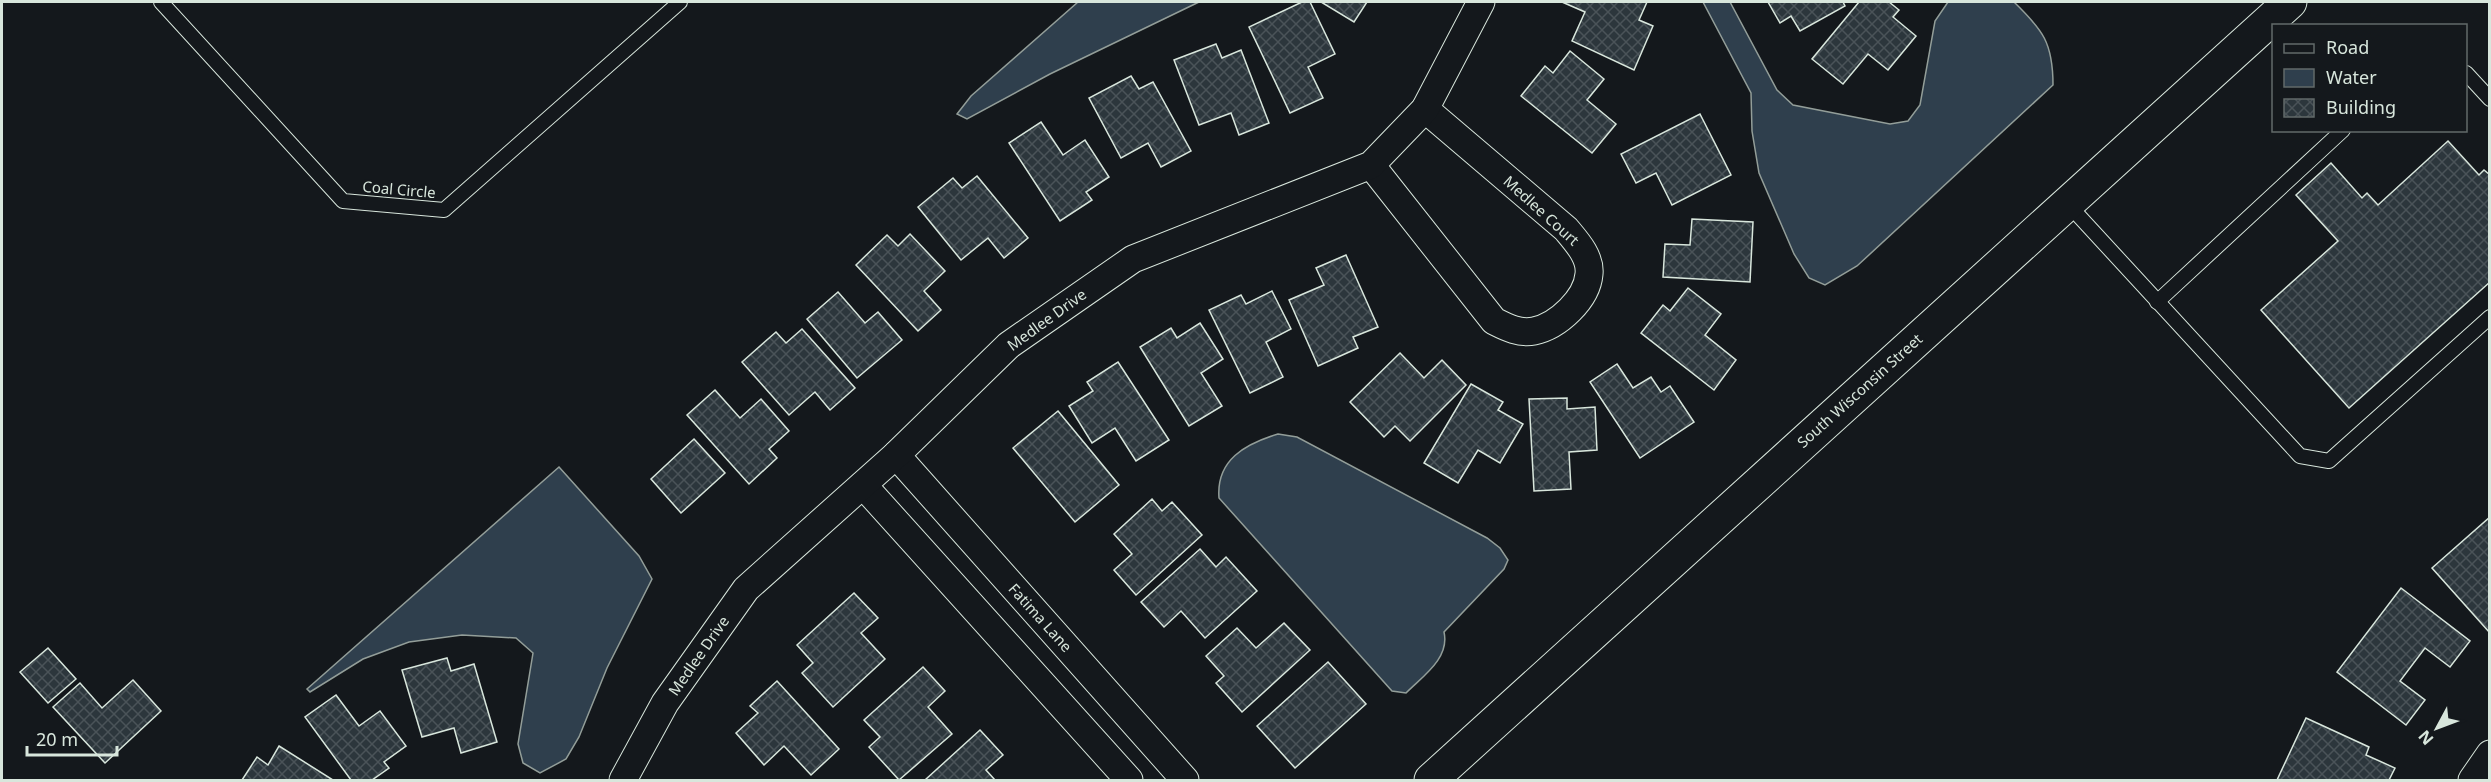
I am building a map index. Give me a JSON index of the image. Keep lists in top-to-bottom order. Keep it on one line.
{"streets":{"street":["Medlee Court","Medlee Drive","South Wisconsin Street","Fatima Lane"],"lane":["Coal Circle"]},"crossings":[["Medlee Court","Medlee Drive"],["Medlee Drive","Fatima Lane"]],"legend":["Road","Water","Building"],"scale_bar":"20 m","north":"bottom left"}
